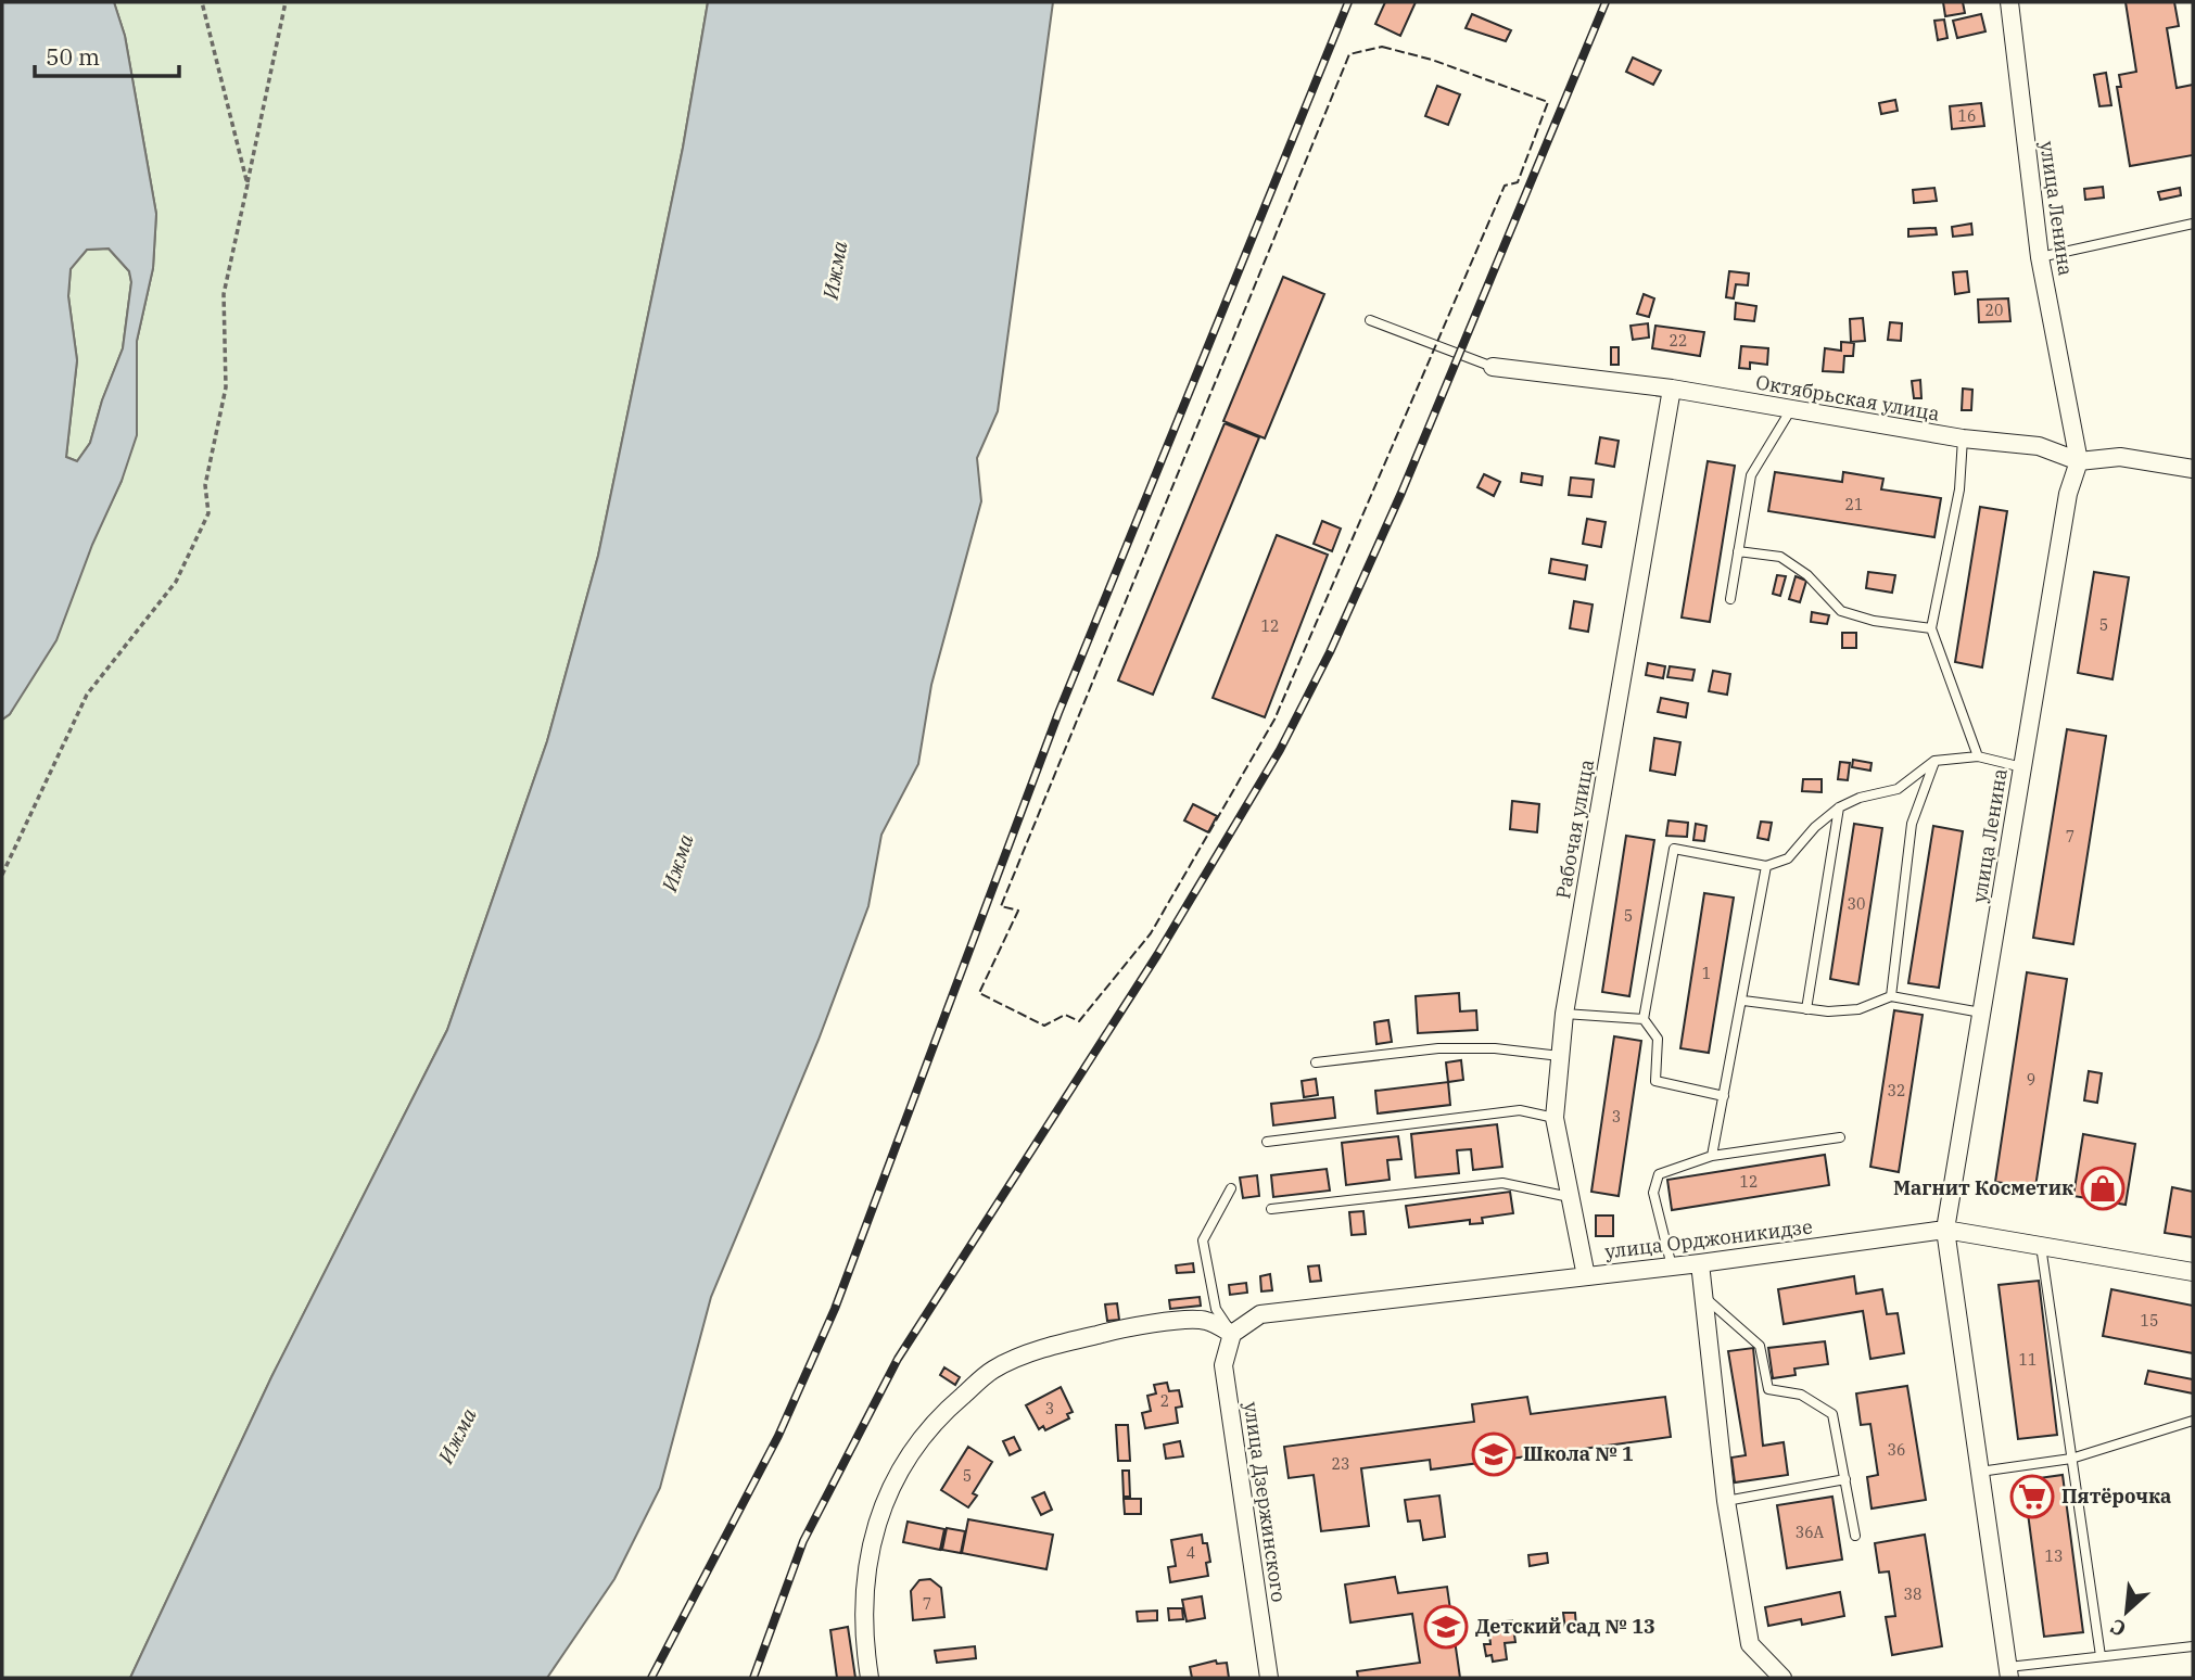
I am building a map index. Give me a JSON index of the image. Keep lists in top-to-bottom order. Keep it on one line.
{"streets":{"street":["улица Ленина","Октябрьская улица","Рабочая улица","улица Орджоникидзе","улица Дзержинского"]},"crossings":[["улица Ленина","Октябрьская улица"],["улица Ленина","улица Орджоникидзе"],["Октябрьская улица","Рабочая улица"],["Рабочая улица","улица Орджоникидзе"],["улица Орджоникидзе","улица Дзержинского"]],"water":["Ижма"],"places":{"shop":["Магнит Косметик"],"school or university":["Школа № 1","Детский сад № 13"],"supermarket":["Пятёрочка"]},"house_numbers":["16","20","22","21","5","12","7","30","5","1","9","32","3","12","15","11","2","3","36","23","5","36А","4","13","38","7"],"scale_bar":"50 m","north":"bottom left"}
